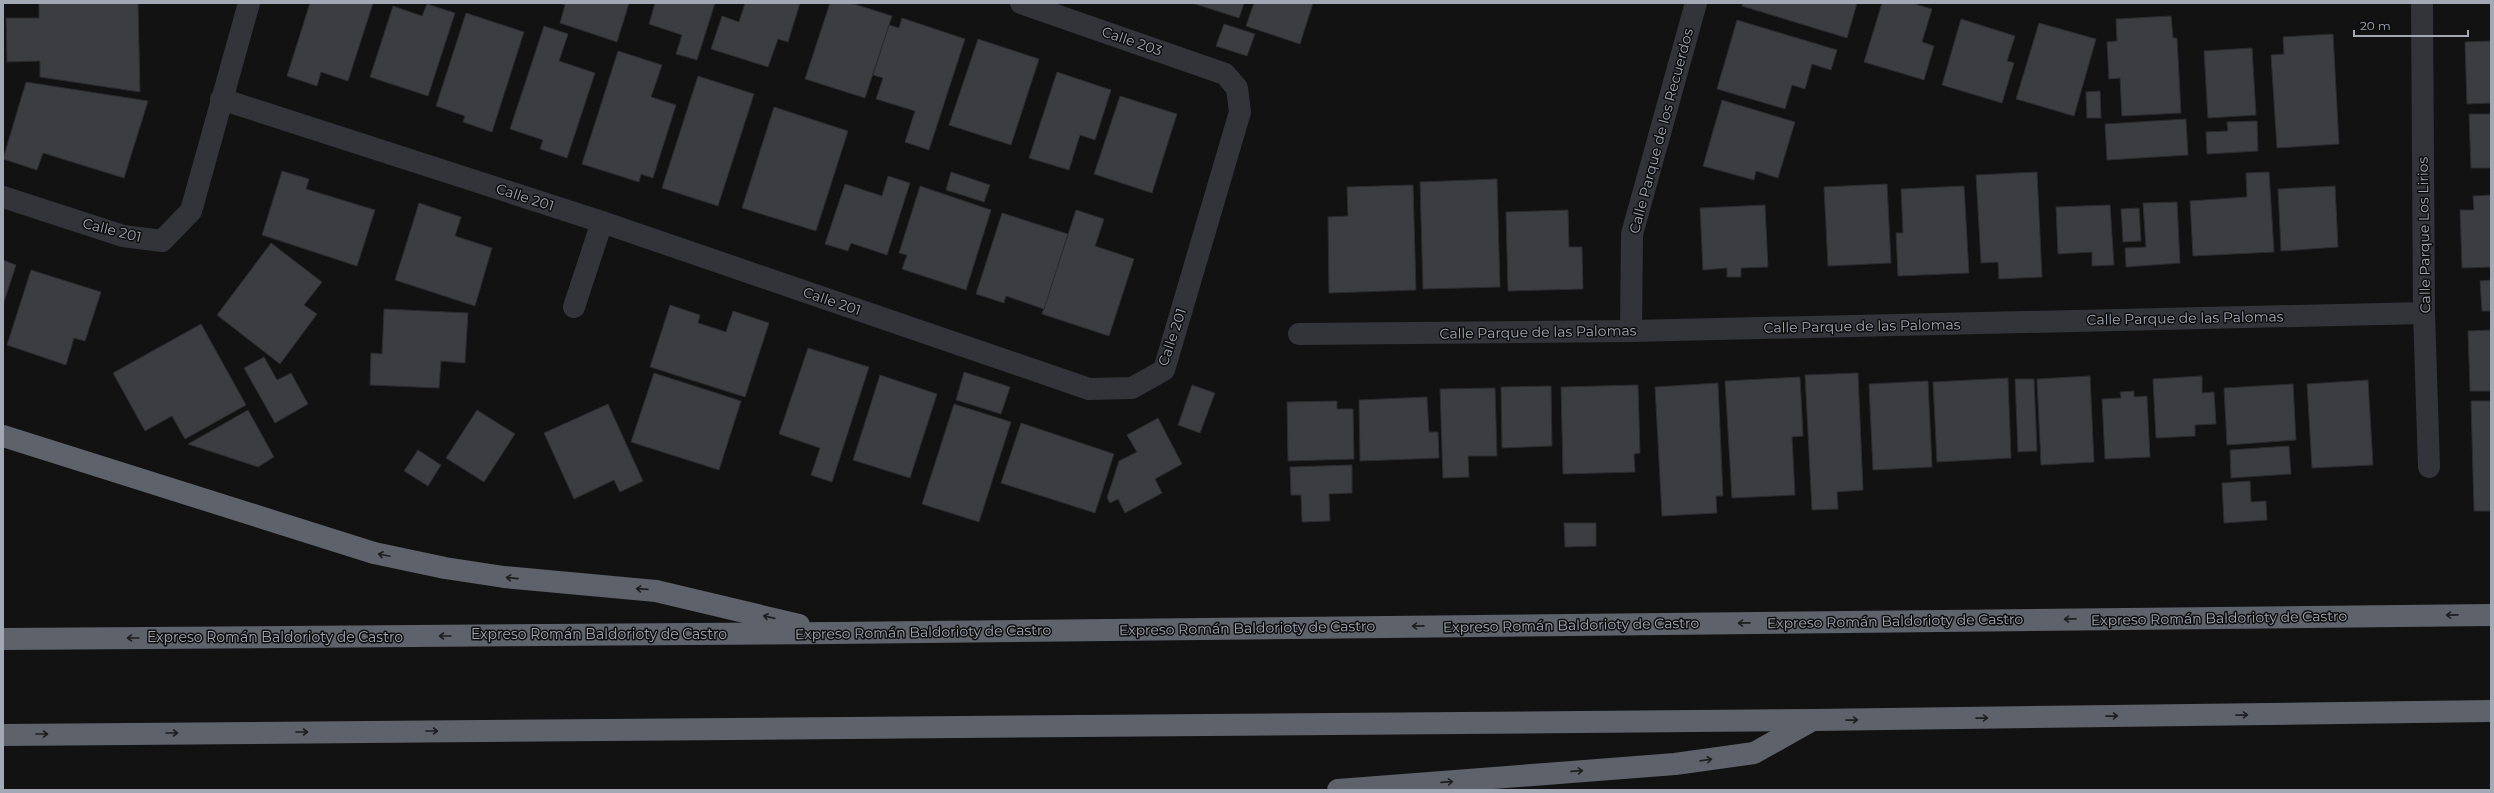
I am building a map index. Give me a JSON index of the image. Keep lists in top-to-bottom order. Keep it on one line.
{"streets":{"highway":["Expreso Román Baldorioty de Castro"],"street":["Calle 203","Calle Parque de los Recuerdos","Calle 201","Calle Parque Los Lirios","Calle Parque de las Palomas"]},"crossings":[["Calle 203","Calle 201"],["Calle Parque de los Recuerdos","Calle Parque de las Palomas"],["Calle Parque Los Lirios","Calle Parque de las Palomas"]],"scale_bar":"20 m"}
